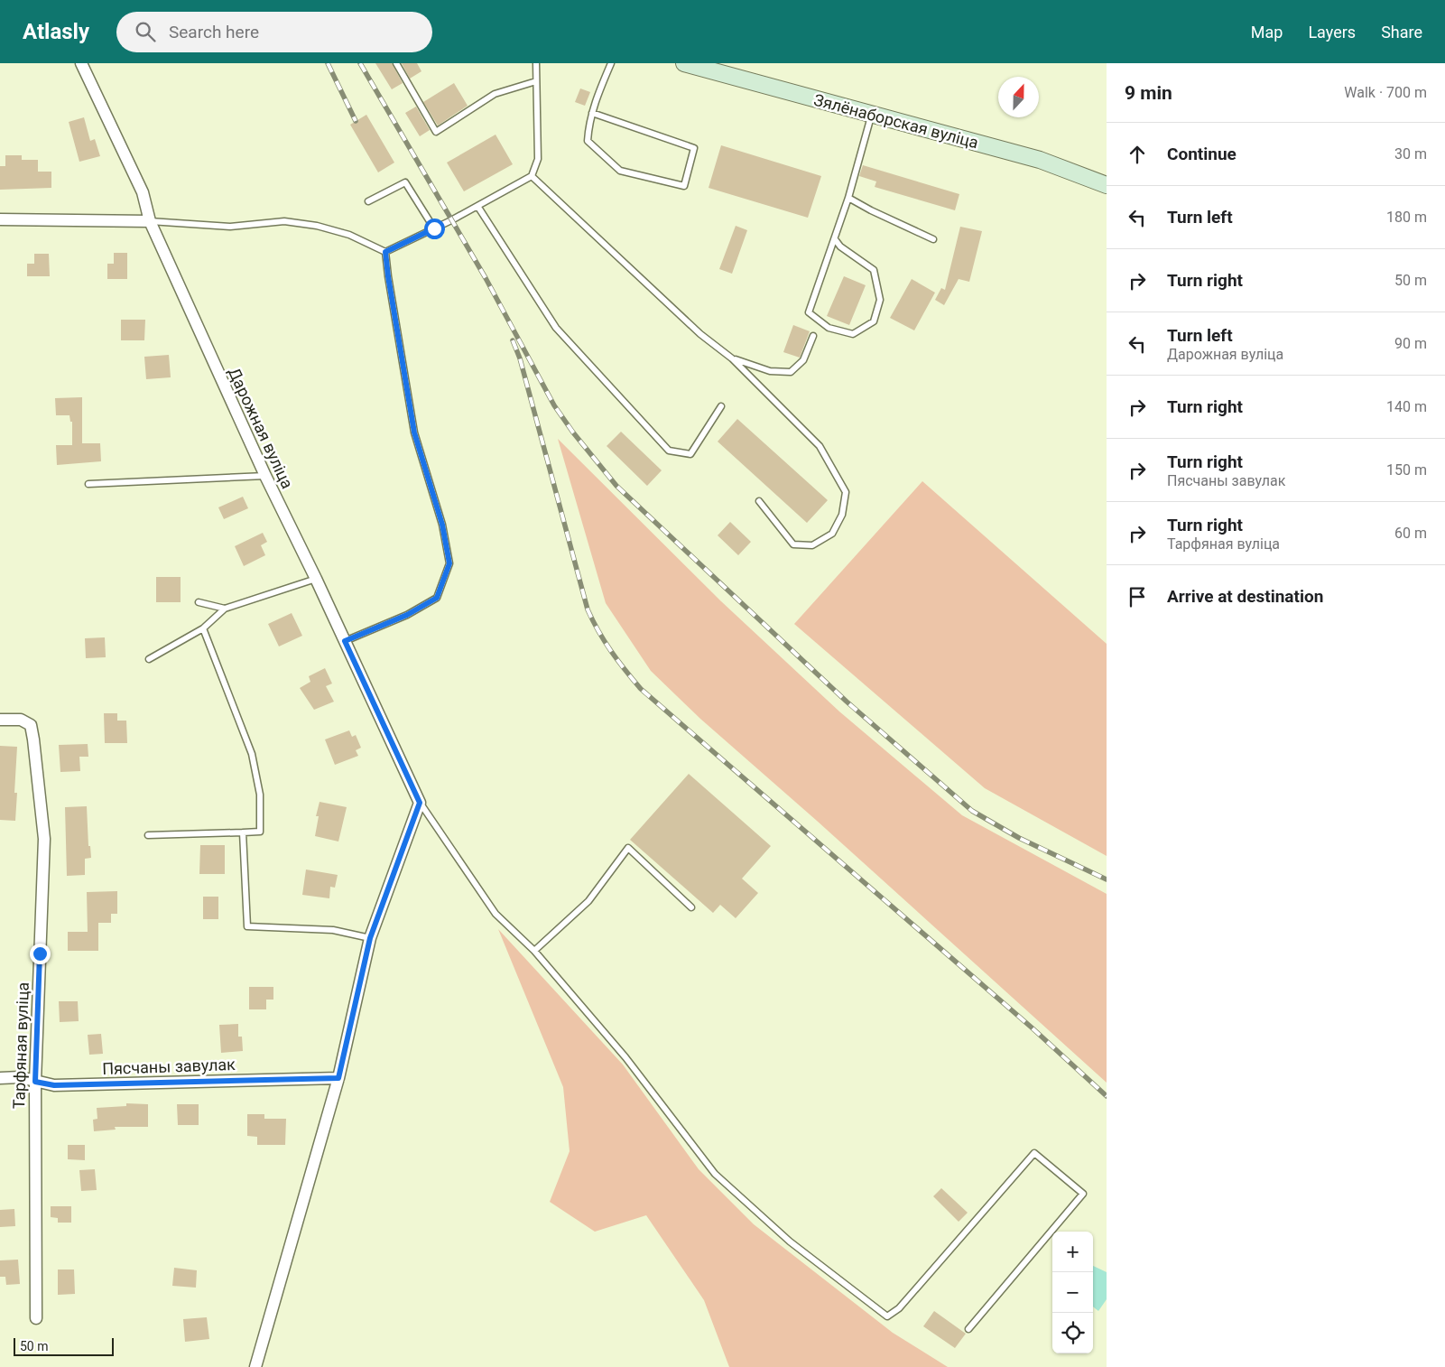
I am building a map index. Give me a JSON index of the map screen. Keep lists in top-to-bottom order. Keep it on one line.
{"streets":{"main road":["Зялёнаборская вуліца"],"street":["Дарожная вуліца","Тарфяная вуліца","Пясчаны завулак"]},"crossings":[["Тарфяная вуліца","Пясчаны завулак"]],"scale_bar":"50 m","north":"top","page":{"header":"Atlasly","search":"Search here","nav":["Map","Layers","Share"],"heading":["9 min","Walk · 700 m"],"list":[["Continue","30 m"],["Turn left","180 m"],["Turn right","50 m"],["Turn left","Дарожная вуліца","90 m"],["Turn right","140 m"],["Turn right","Пясчаны завулак","150 m"],["Turn right","Тарфяная вуліца","60 m"],"Arrive at destination"],"map_buttons":["+","−"],"scale":"50 m"}}
